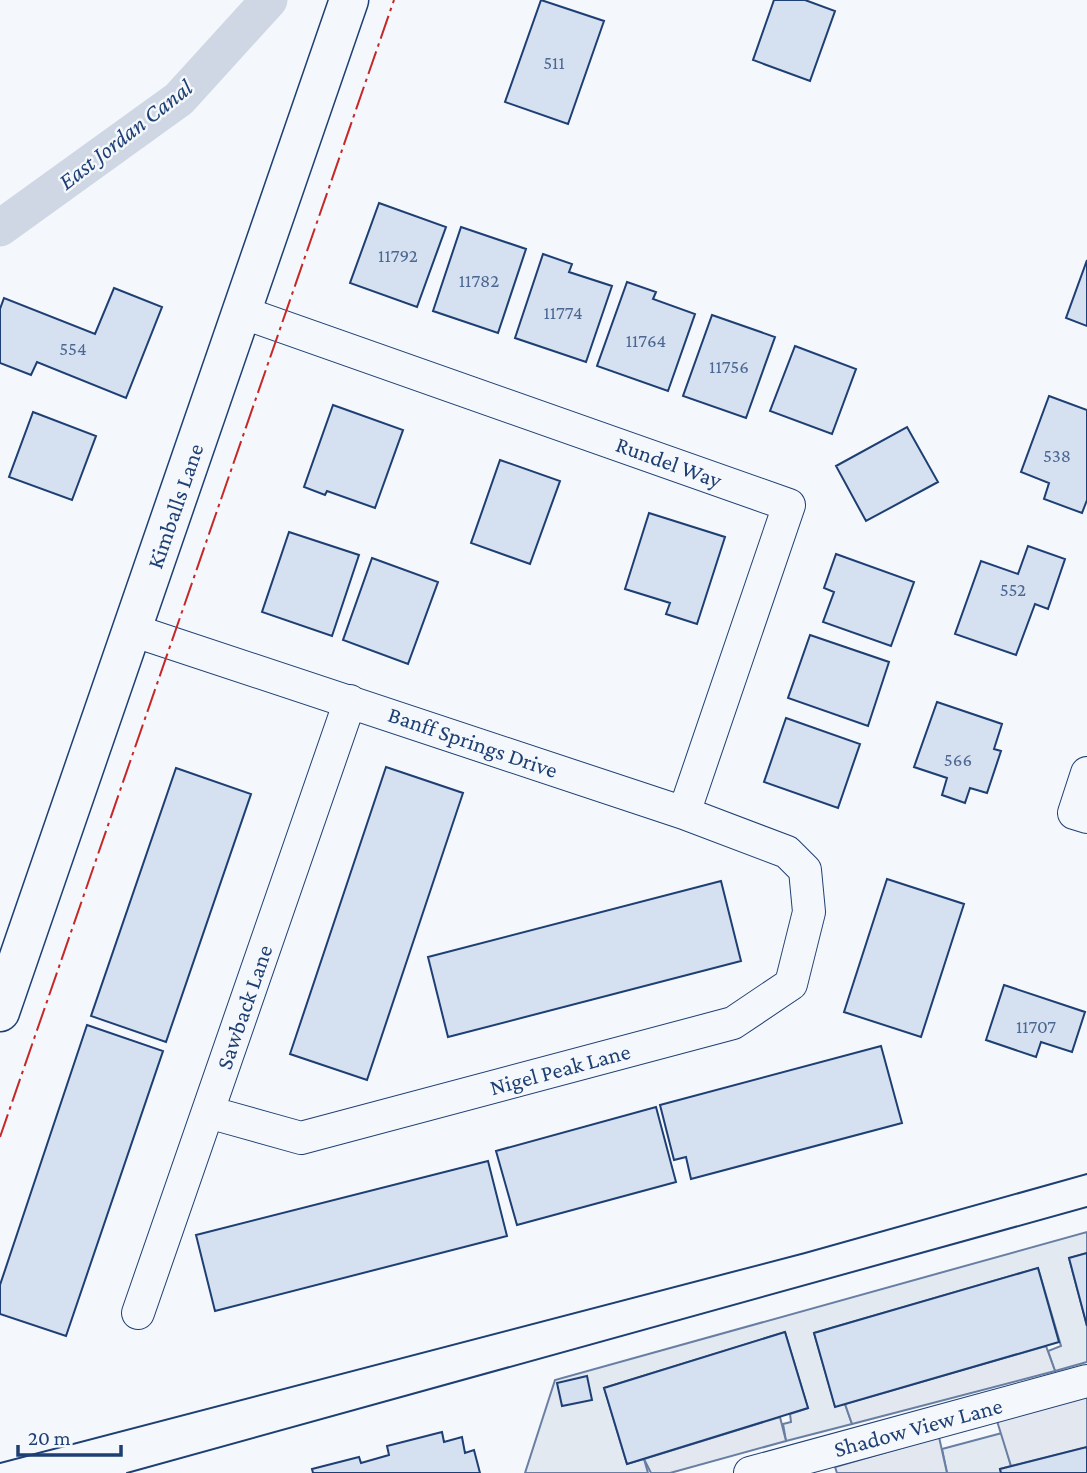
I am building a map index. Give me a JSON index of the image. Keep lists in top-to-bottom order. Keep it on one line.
{"streets":{"street":["Rundel Way","Kimballs Lane","Banff Springs Drive","Sawback Lane","Nigel Peak Lane","Shadow View Lane"]},"crossings":[["Rundel Way","Kimballs Lane"],["Rundel Way","Banff Springs Drive"],["Kimballs Lane","Banff Springs Drive"],["Banff Springs Drive","Sawback Lane"],["Banff Springs Drive","Nigel Peak Lane"],["Sawback Lane","Nigel Peak Lane"]],"water":["East Jordan Canal"],"house_numbers":["511","11792","11782","11774","11764","554","11756","538","552","566","11707"],"scale_bar":"20 m"}
